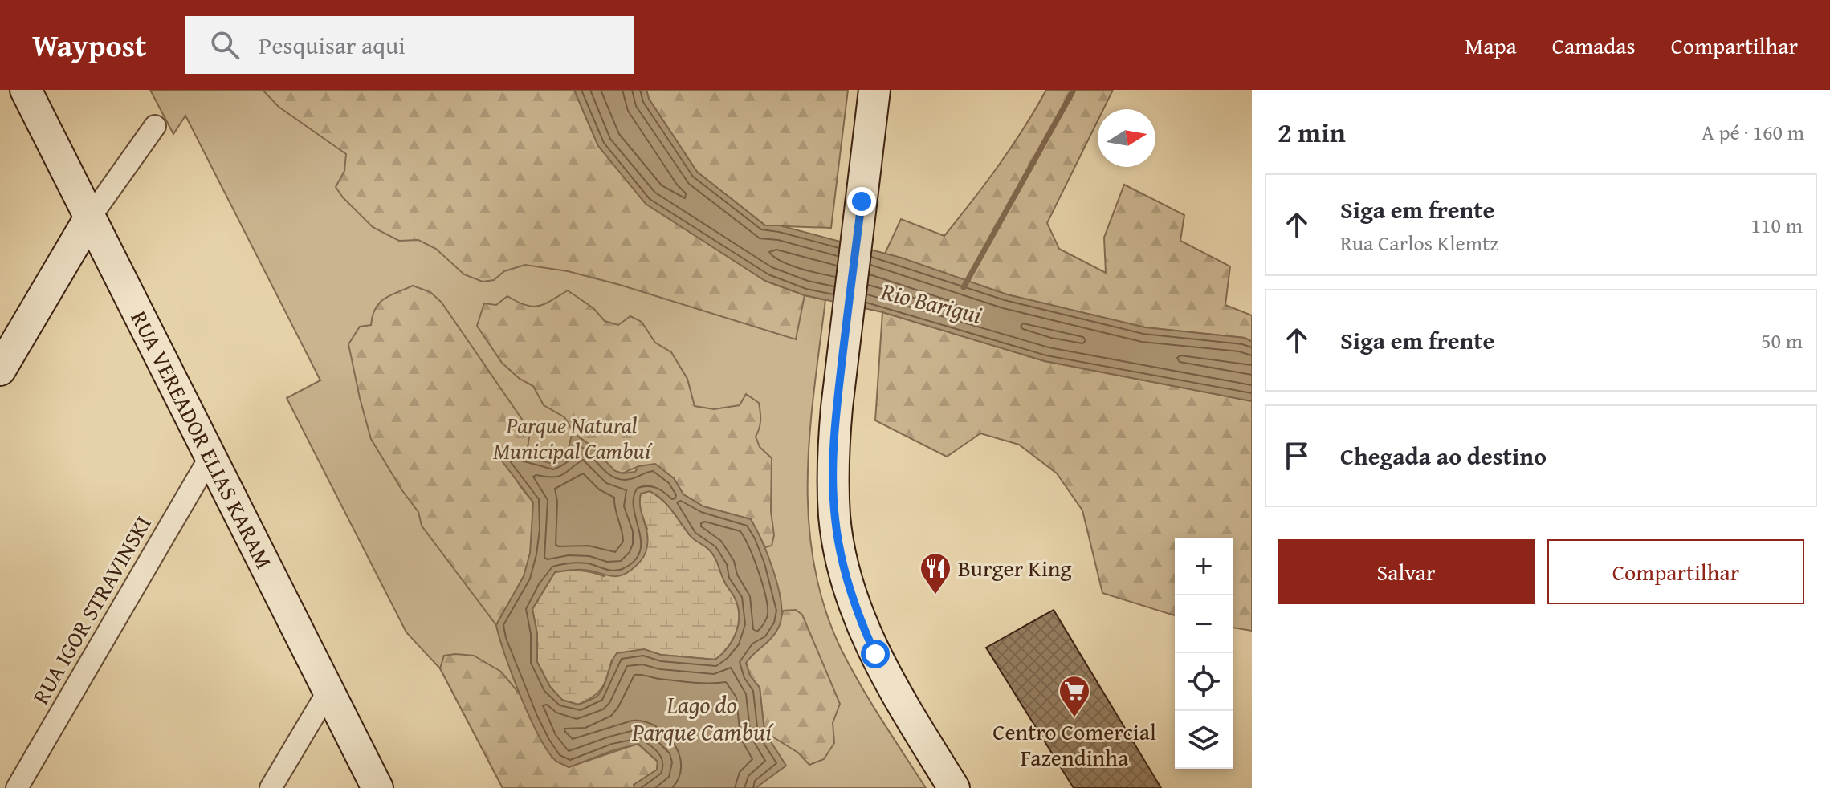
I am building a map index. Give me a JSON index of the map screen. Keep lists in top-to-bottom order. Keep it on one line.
{"streets":{"main road":["RUA VEREADOR ELIAS KARAM"],"street":["RUA IGOR STRAVINSKI"]},"crossings":[["RUA VEREADOR ELIAS KARAM","RUA IGOR STRAVINSKI"]],"water":["Rio Barigui","Lago do Parque Cambuí"],"parks":["Parque Natural Municipal Cambuí"],"places":{"restaurant":["Burger King"],"supermarket":["Centro Comercial Fazendinha"]},"north":"right","page":{"header":"Waypost","search":"Pesquisar aqui","nav":["Mapa","Camadas","Compartilhar"],"heading":["2 min","A pé · 160 m"],"list":[["Siga em frente","Rua Carlos Klemtz","110 m"],["Siga em frente","50 m"],"Chegada ao destino"],"buttons":["Salvar","Compartilhar"],"map_buttons":["+","−"]}}
